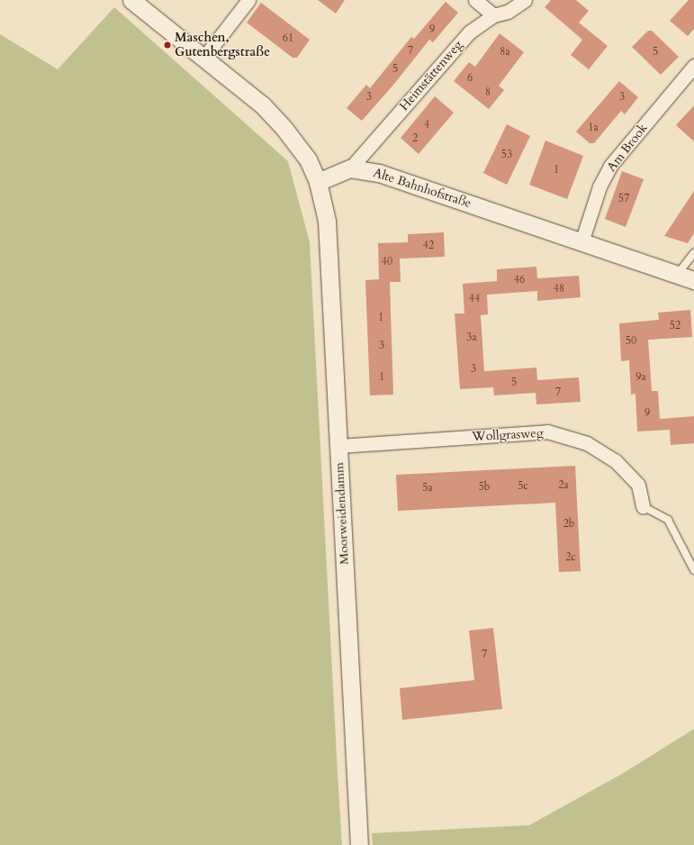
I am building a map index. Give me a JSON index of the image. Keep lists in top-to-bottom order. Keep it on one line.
{"streets":{"street":["Heimstättenweg","Am Brook","Alte Bahnhofstraße","Wollgrasweg","Moorweidendamm"]},"crossings":[["Heimstättenweg","Alte Bahnhofstraße"],["Am Brook","Alte Bahnhofstraße"],["Wollgrasweg","Moorweidendamm"]],"places":["Maschen, Gutenbergstraße"],"house_numbers":["9","61","7","8a","5","5","6","8","3","3","4","1a","2","53","1","57","42","40","46","48","44","1","52","3a","50","3","3","1","9a","5","7","9","2a","5c","5b","5a","2b","2c","7"]}
